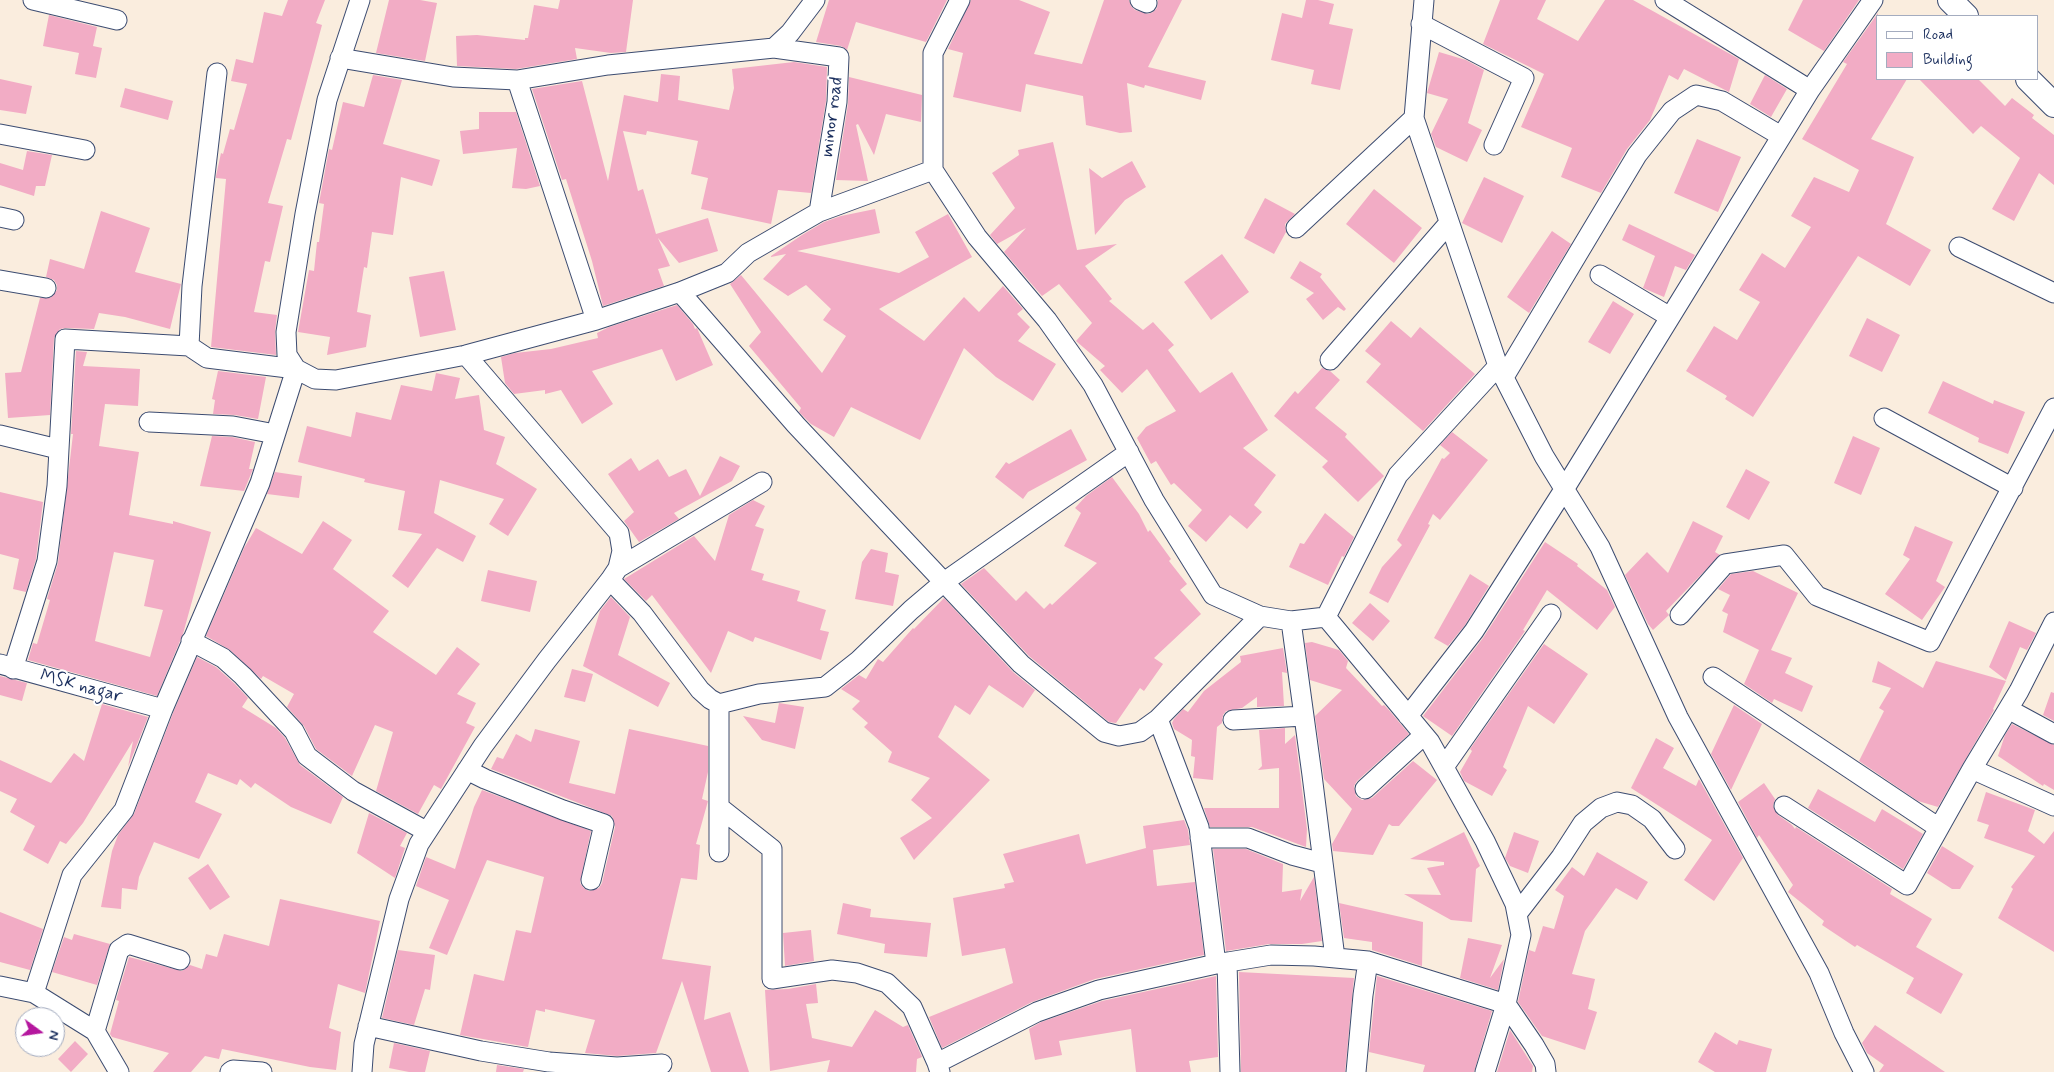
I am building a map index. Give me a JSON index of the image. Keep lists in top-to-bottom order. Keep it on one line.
{"streets":{"street":["minor road","MSK nagar"]},"legend":["Road","Building"],"north":"right"}
